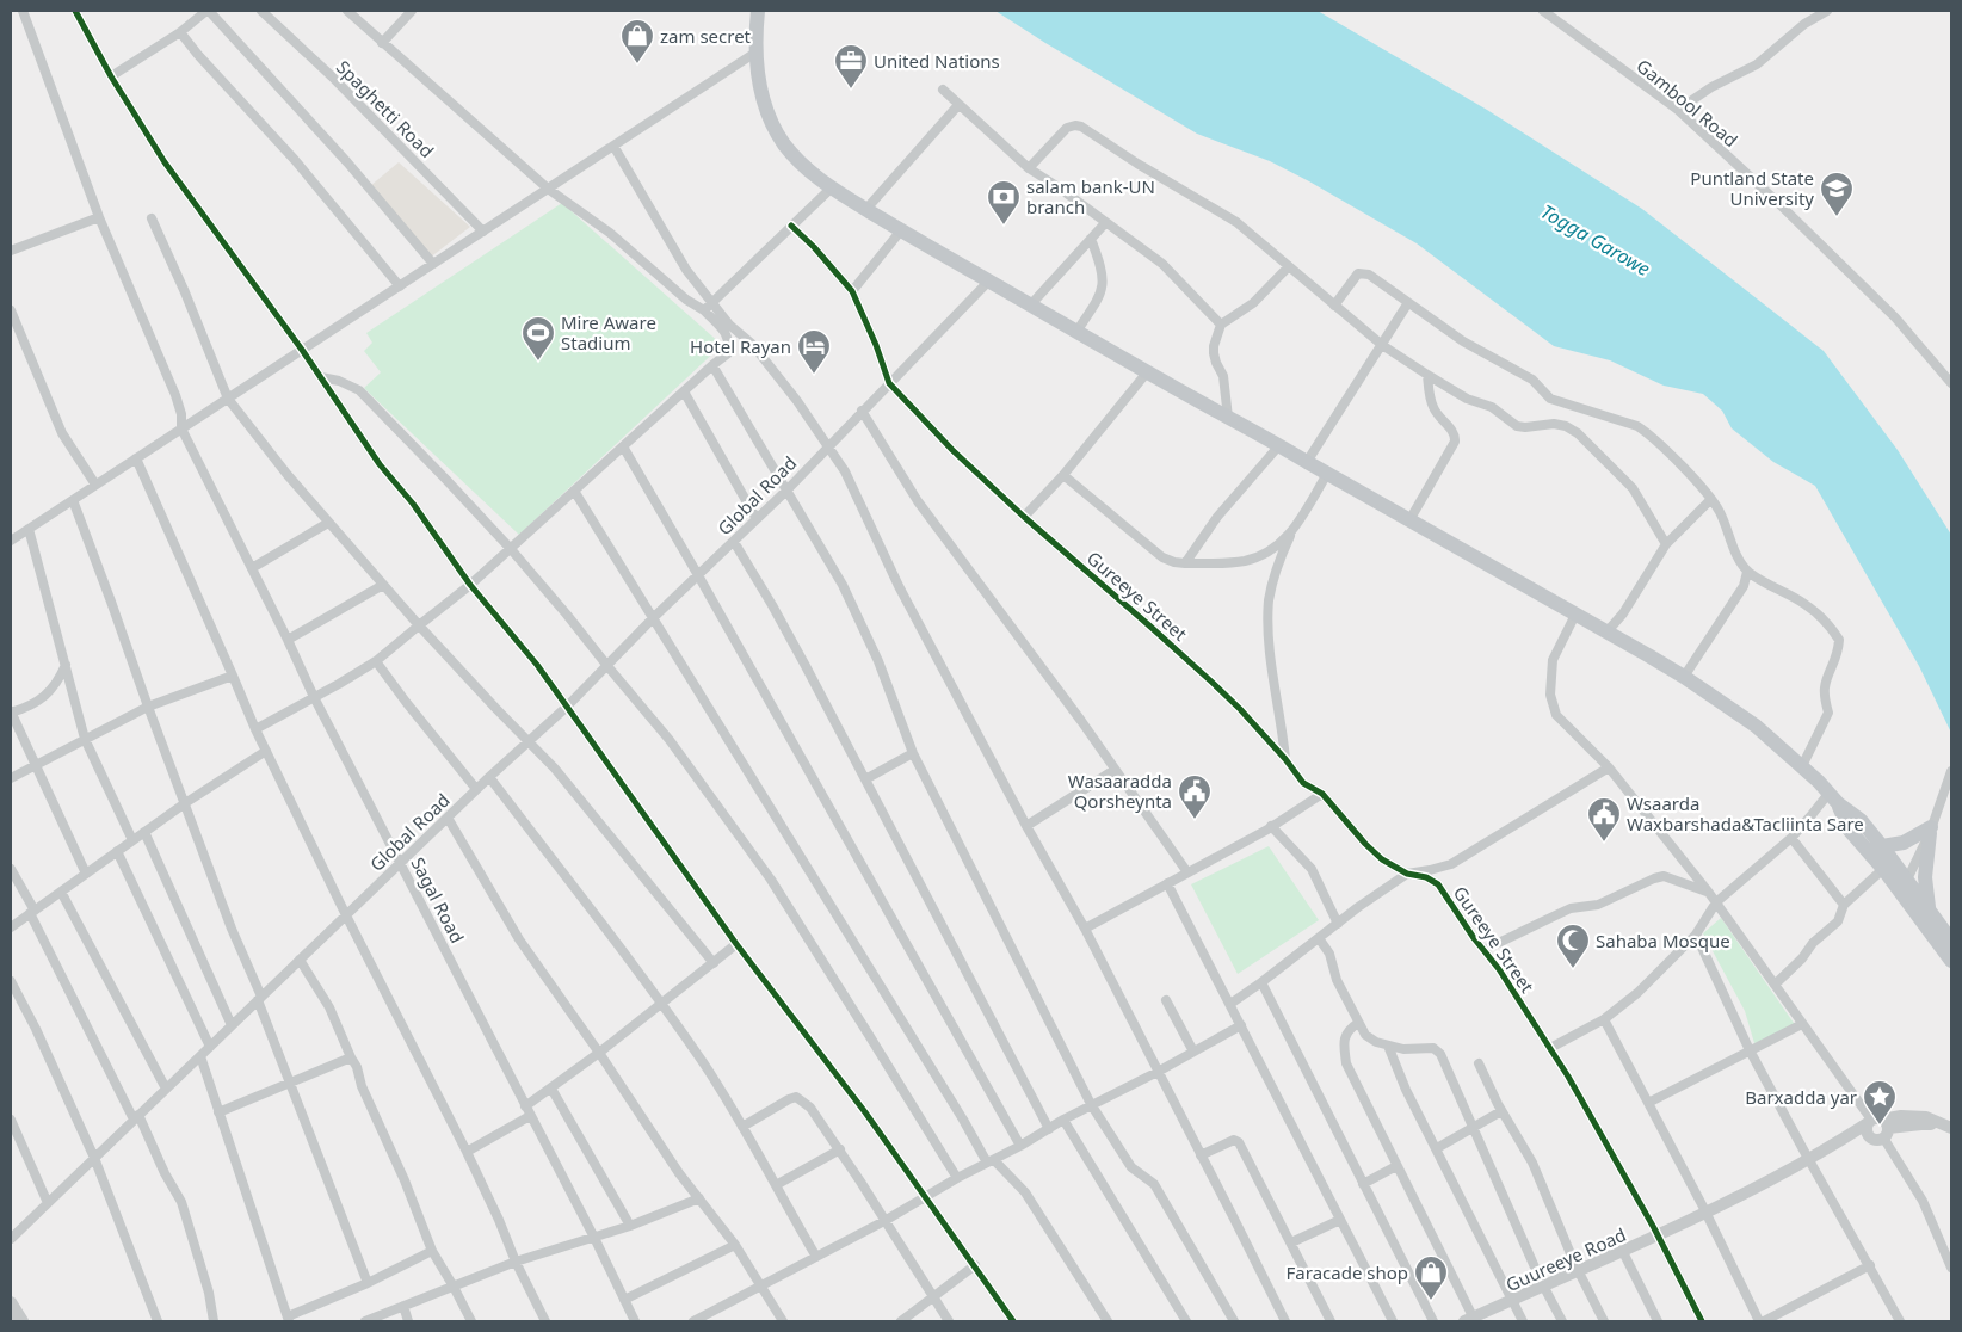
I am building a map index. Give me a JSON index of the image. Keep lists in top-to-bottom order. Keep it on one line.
{"streets":{"street":["Gambool Road","Spaghetti Road","Global Road","Gureeye Street","Sagal Road","Guureeye Road"]},"crossings":[["Global Road","Gureeye Street"],["Global Road","Sagal Road"],["Gureeye Street","Guureeye Road"]],"water":["Togga Garowe"],"places":{"shop":["zam secret","Faracade shop"],"office":["United Nations"],"school or university":["Puntland State University"],"bank":["salam bank-UN branch"],"sports":["Mire Aware Stadium"],"hotel":["Hotel Rayan"],"public building":["Wasaaradda Qorsheynta","Wsaarda Waxbarshada&Tacliinta Sare"],"mosque":["Sahaba Mosque"],"place":["Barxadda yar"]}}
